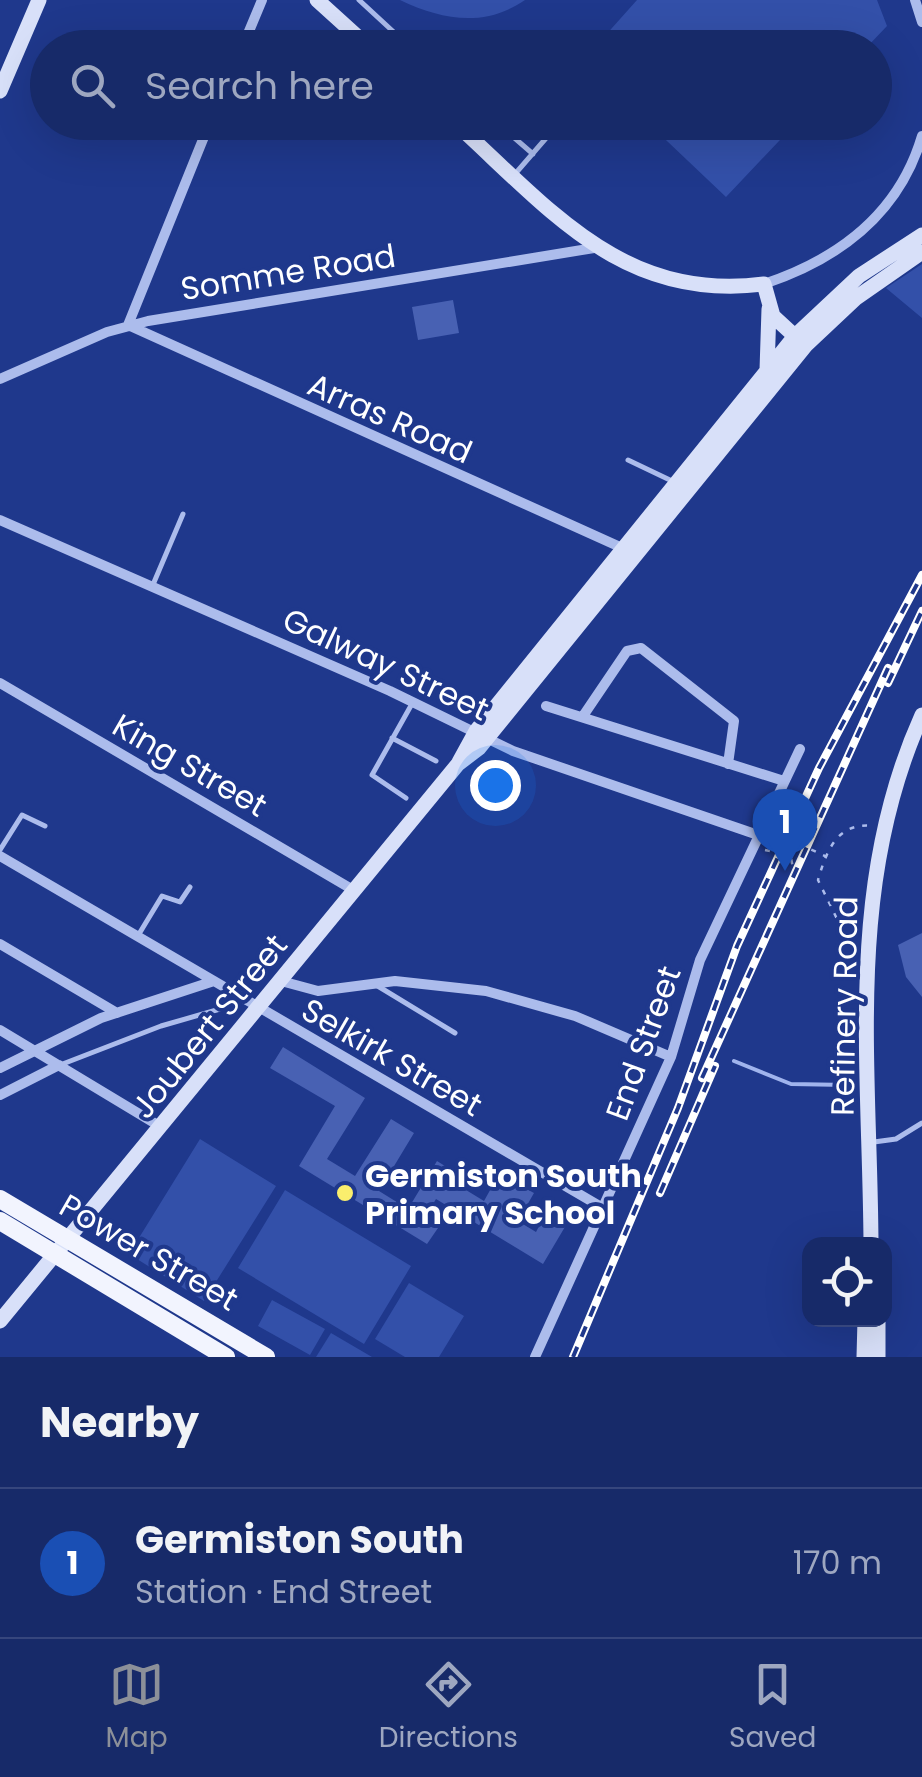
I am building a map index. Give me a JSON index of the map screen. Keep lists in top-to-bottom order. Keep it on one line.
{"streets":{"main road":["Refinery Road","Joubert Street","Power Street"],"street":["Somme Road","Arras Road","Galway Street","King Street","End Street","Selkirk Street"]},"crossings":[["Somme Road","Arras Road"],["Arras Road","Joubert Street"],["Galway Street","Joubert Street"],["Galway Street","End Street"],["King Street","Joubert Street"],["Joubert Street","Selkirk Street"],["Joubert Street","Power Street"],["End Street","Selkirk Street"]],"places":["Germiston South Primary School"],"page":{"search":"Search here","pins":"1","heading":"Nearby","list":[{"mark":"1","name":"Germiston South","note":"Station · End Street","value":"170 m"}],"nav":["Map","Directions","Saved"]}}
